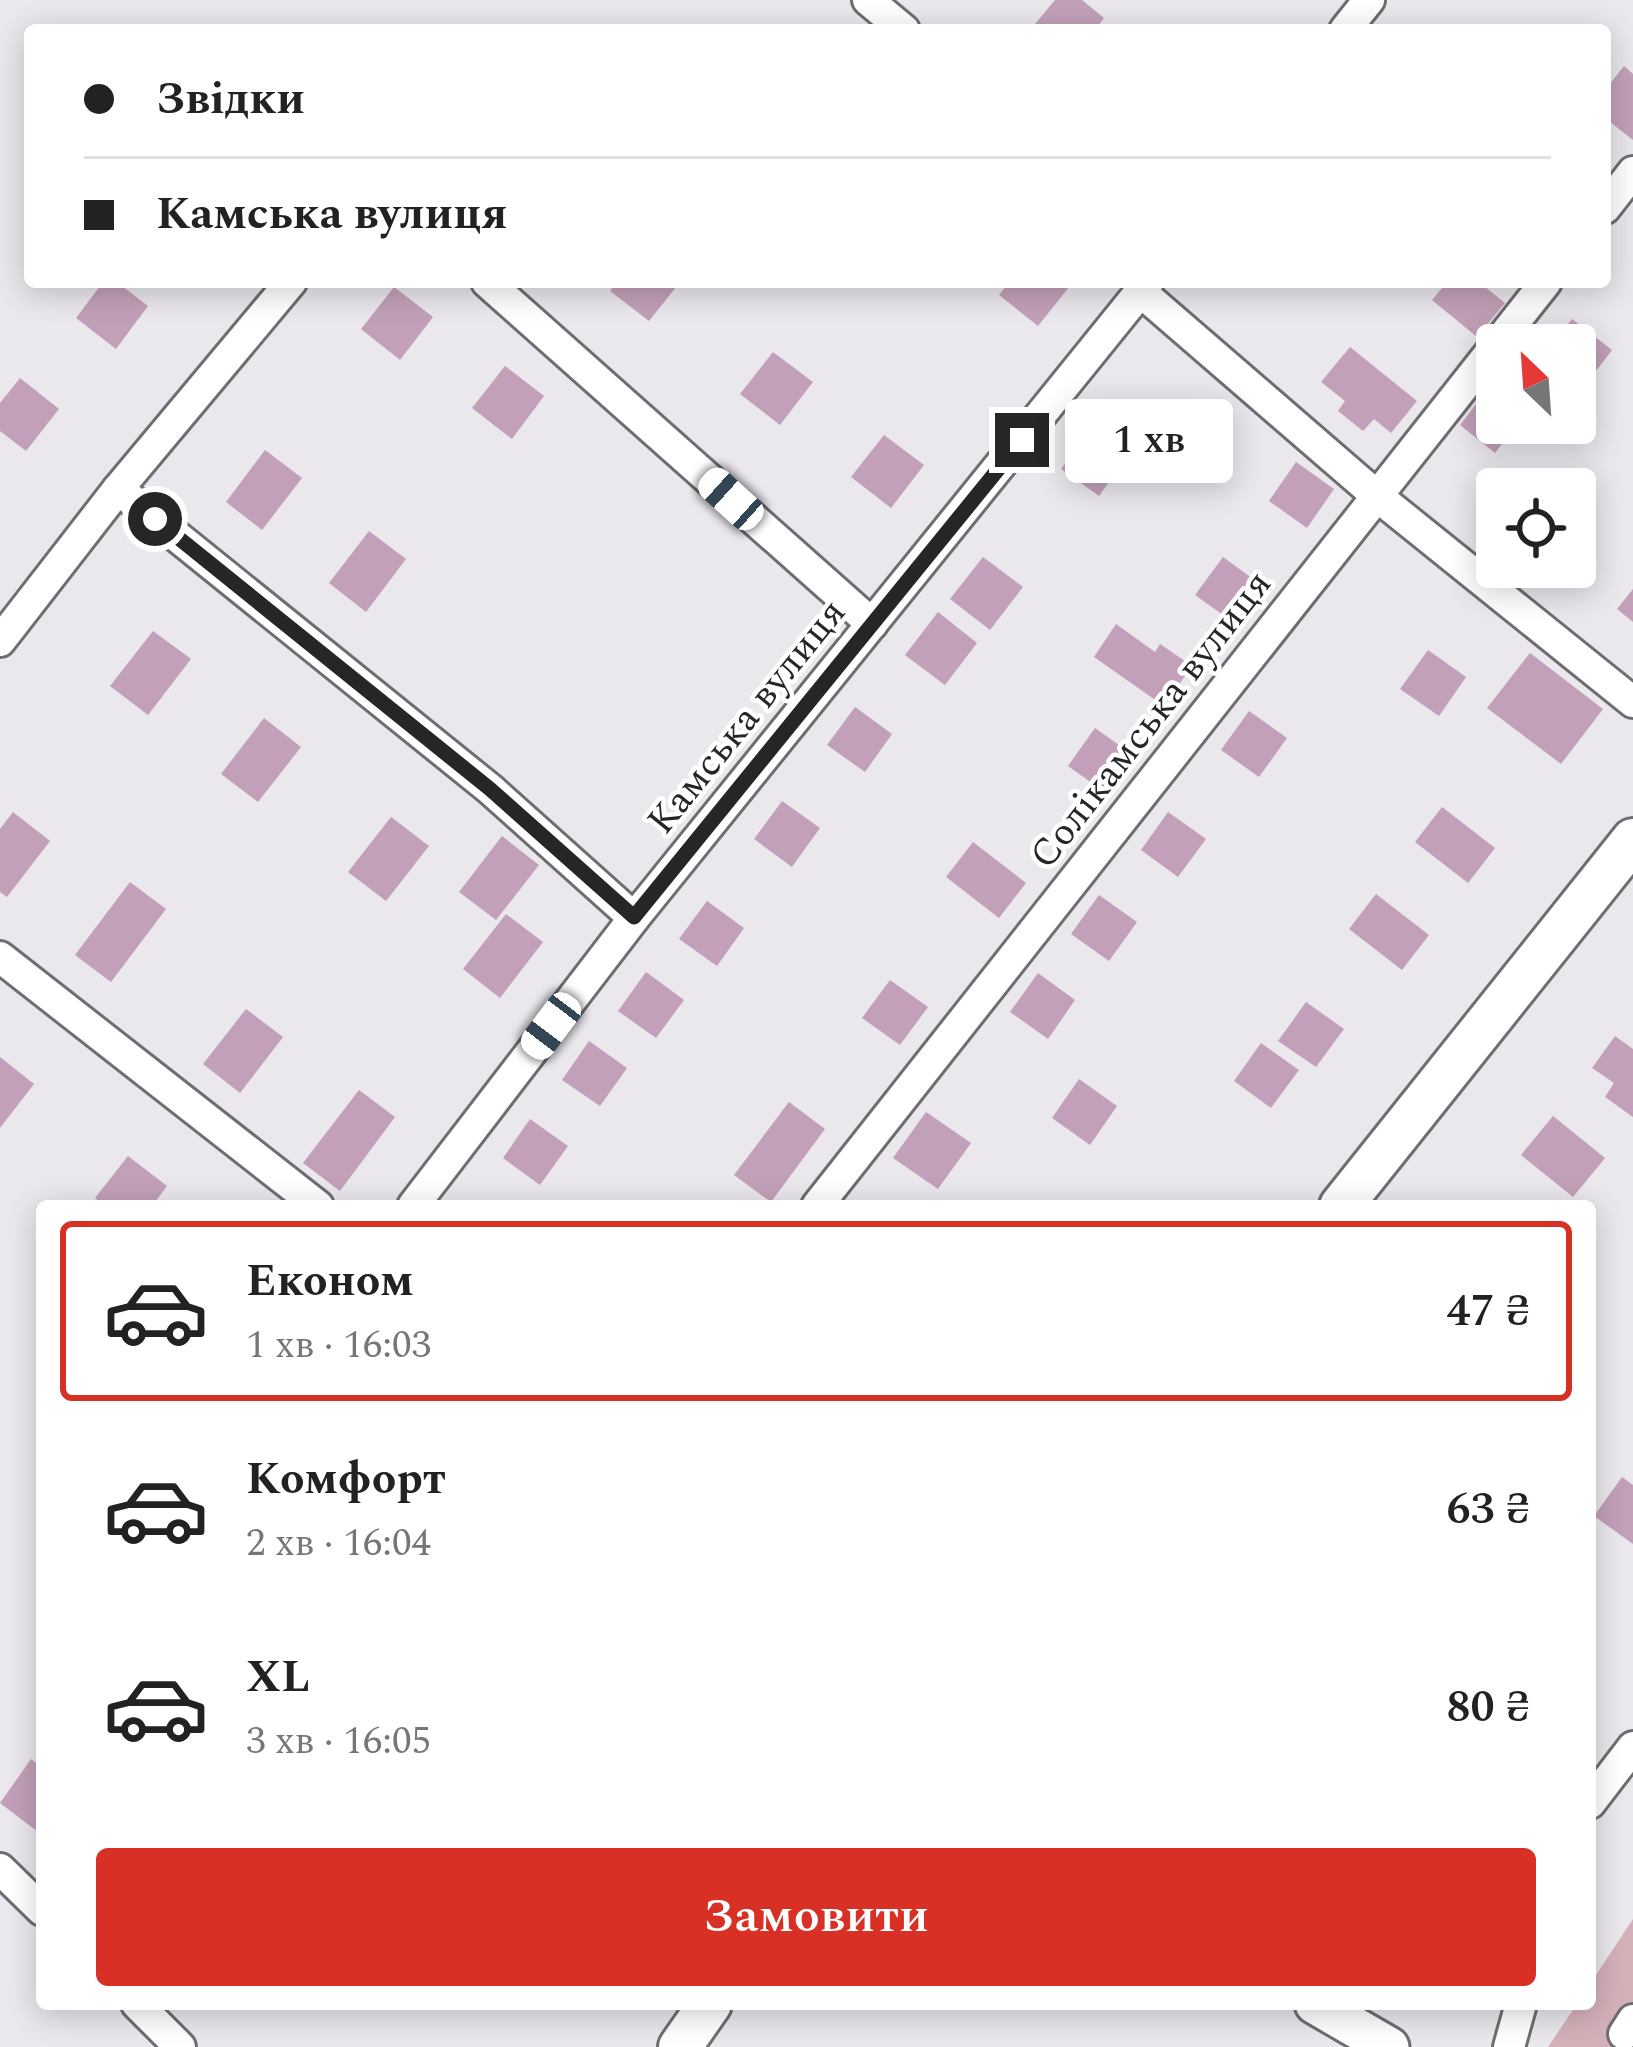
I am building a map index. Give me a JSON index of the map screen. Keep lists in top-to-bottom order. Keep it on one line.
{"streets":{"street":["Камська вулиця","Солікамська вулиця"]},"north":"top left","page":{"banner":["Звідки","Камська вулиця"],"bubble":"1 хв","list":[{"name":"Економ","note":"1 хв · 16:03","value":"47 ₴"},{"name":"Комфорт","note":"2 хв · 16:04","value":"63 ₴"},{"name":"XL","note":"3 хв · 16:05","value":"80 ₴"}],"buttons":"Замовити"}}
